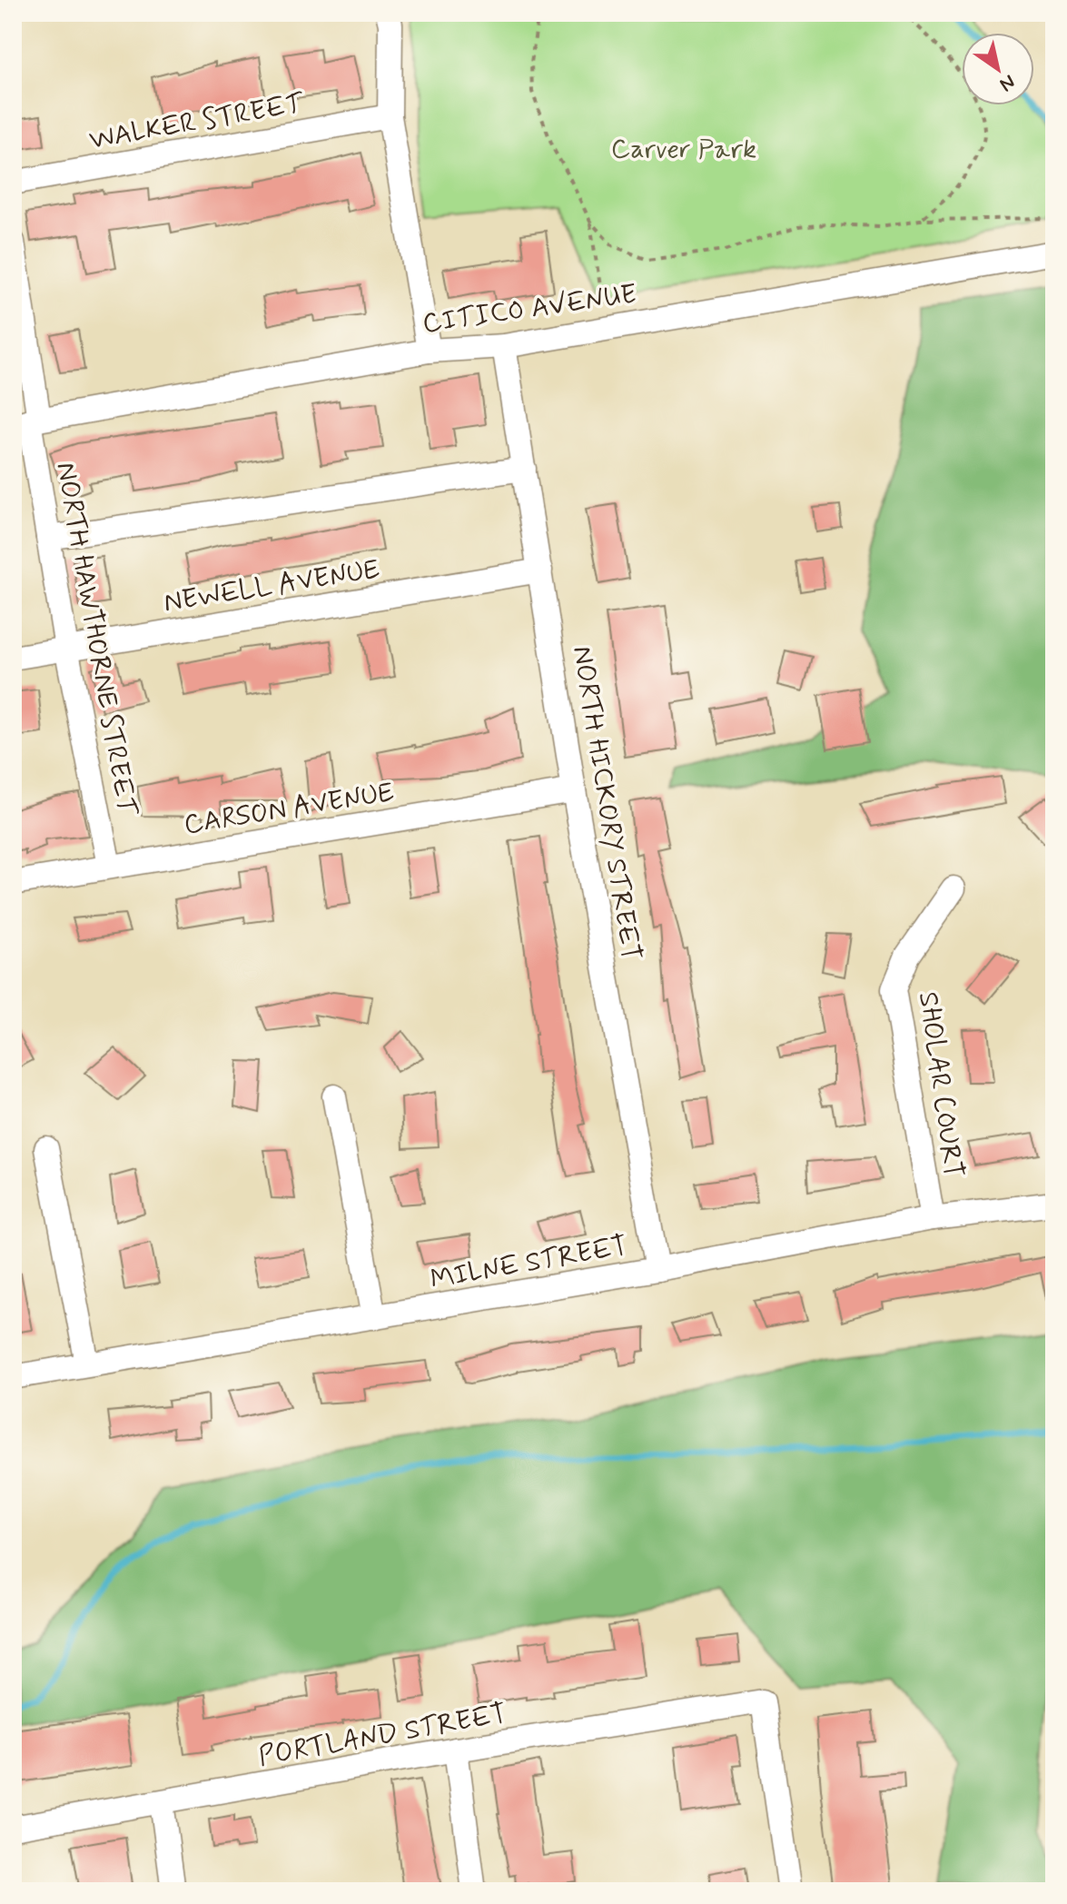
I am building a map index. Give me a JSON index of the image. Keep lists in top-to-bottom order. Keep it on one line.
{"streets":{"street":["WALKER STREET","CITICO AVENUE","NEWELL AVENUE","NORTH HAWTHORNE STREET","NORTH HICKORY STREET","CARSON AVENUE","SHOLAR COURT","MILNE STREET","PORTLAND STREET"]},"crossings":[["CITICO AVENUE","NORTH HAWTHORNE STREET"],["CITICO AVENUE","NORTH HICKORY STREET"],["NEWELL AVENUE","NORTH HAWTHORNE STREET"],["NEWELL AVENUE","NORTH HICKORY STREET"],["NORTH HAWTHORNE STREET","CARSON AVENUE"],["NORTH HICKORY STREET","CARSON AVENUE"],["NORTH HICKORY STREET","MILNE STREET"],["SHOLAR COURT","MILNE STREET"]],"parks":["Carver Park"],"north":"bottom right"}
